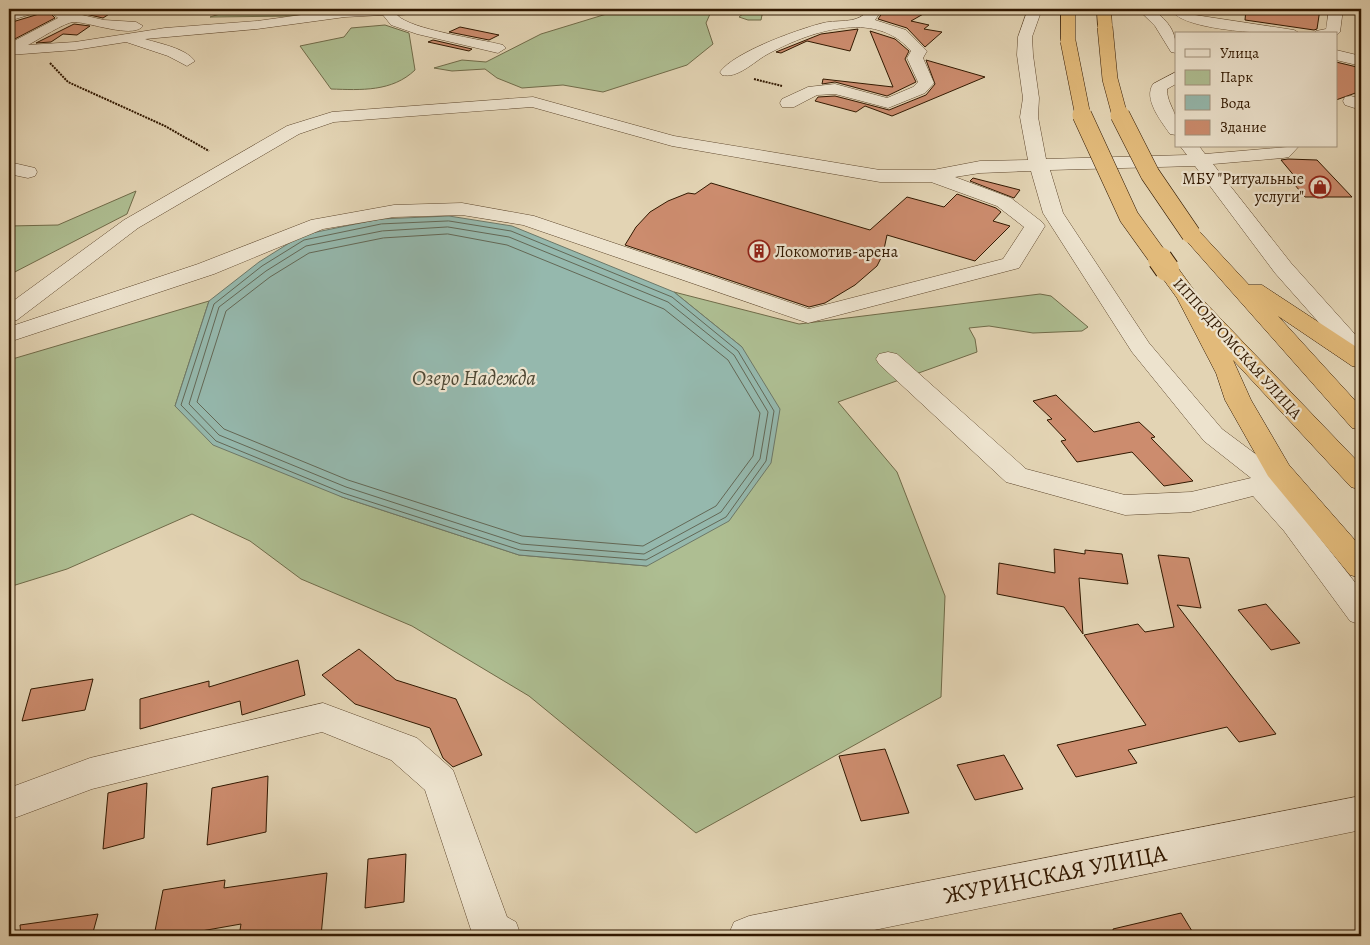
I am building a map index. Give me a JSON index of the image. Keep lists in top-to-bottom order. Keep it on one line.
{"streets":{"highway":["ИППОДРОМСКАЯ УЛИЦА"],"street":["ЖУРИНСКАЯ УЛИЦА"]},"water":["Озеро Надежда"],"places":{"shop":["МБУ \"Ритуальные услуги\""],"building":["Локомотив-арена"]},"legend":["Улица","Парк","Вода","Здание"]}
